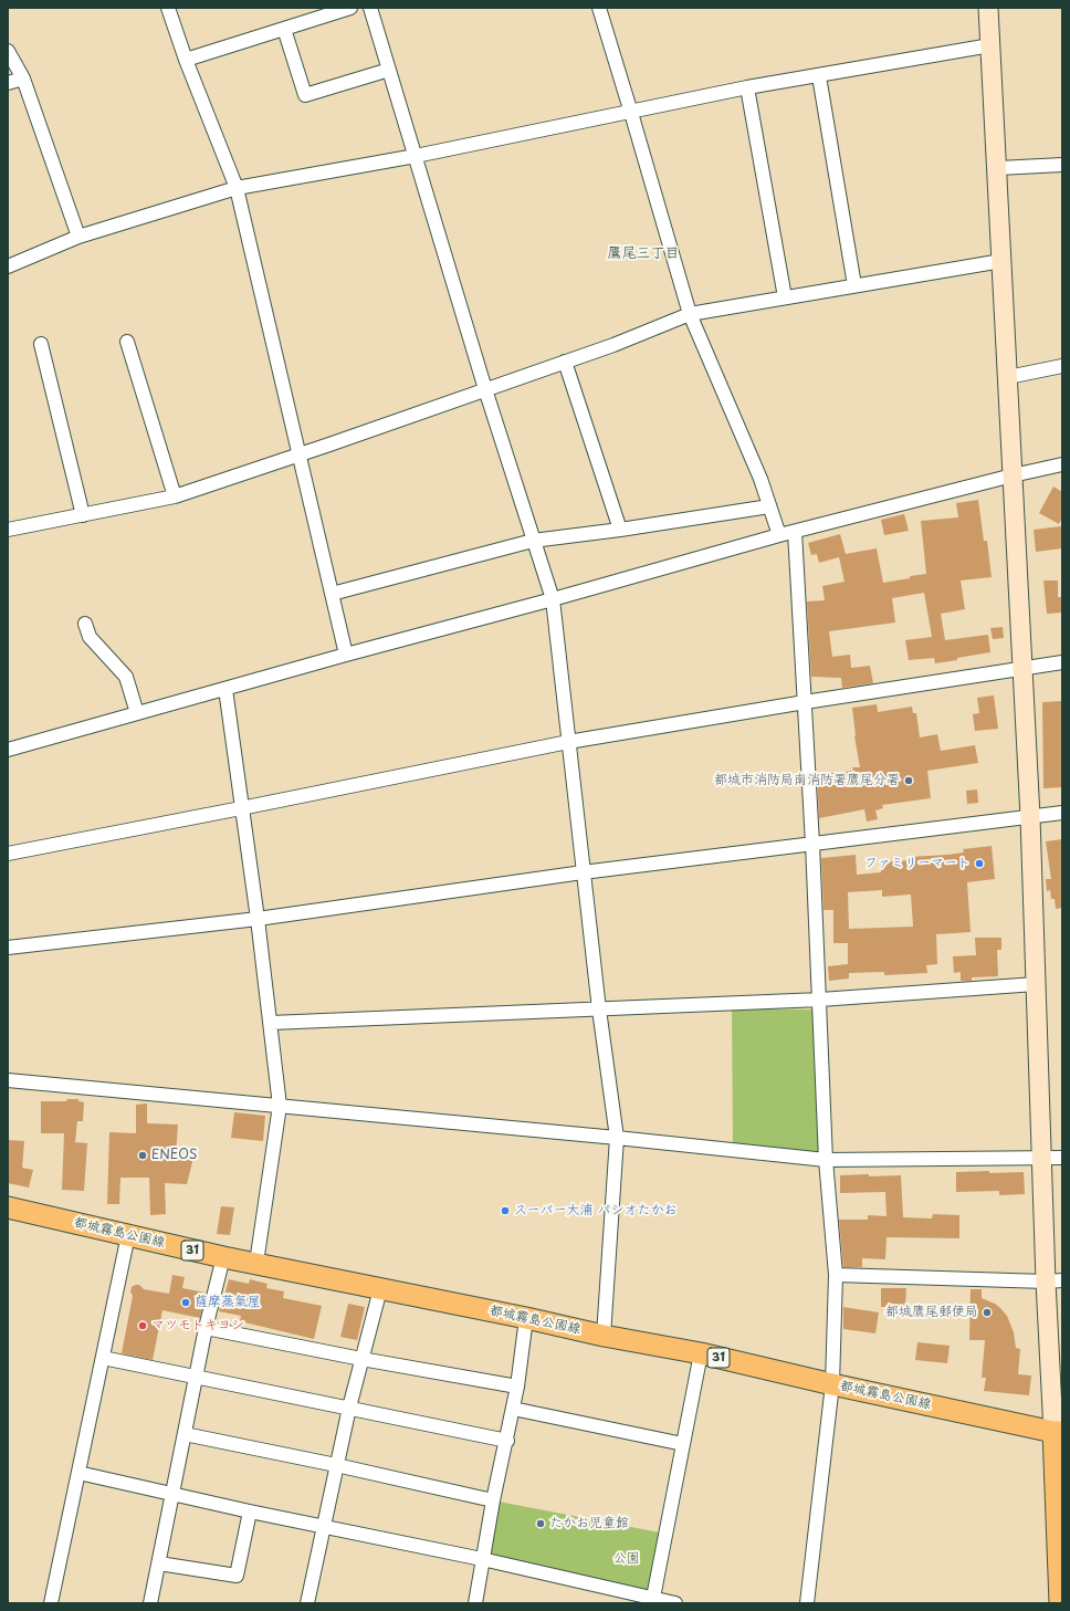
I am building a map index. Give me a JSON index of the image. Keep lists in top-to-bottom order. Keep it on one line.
{"streets":{"main road":["都城霧島公園線","31"]},"districts":["鷹尾三丁目"],"parks":["公園"],"places":["都城市消防局南消防署鷹尾分署","ファミリーマート","ENEOS","スーパー大浦 パシオたかお","薩摩蒸氣屋","都城鷹尾郵便局","マツモトキヨシ","たかお児童館"]}
